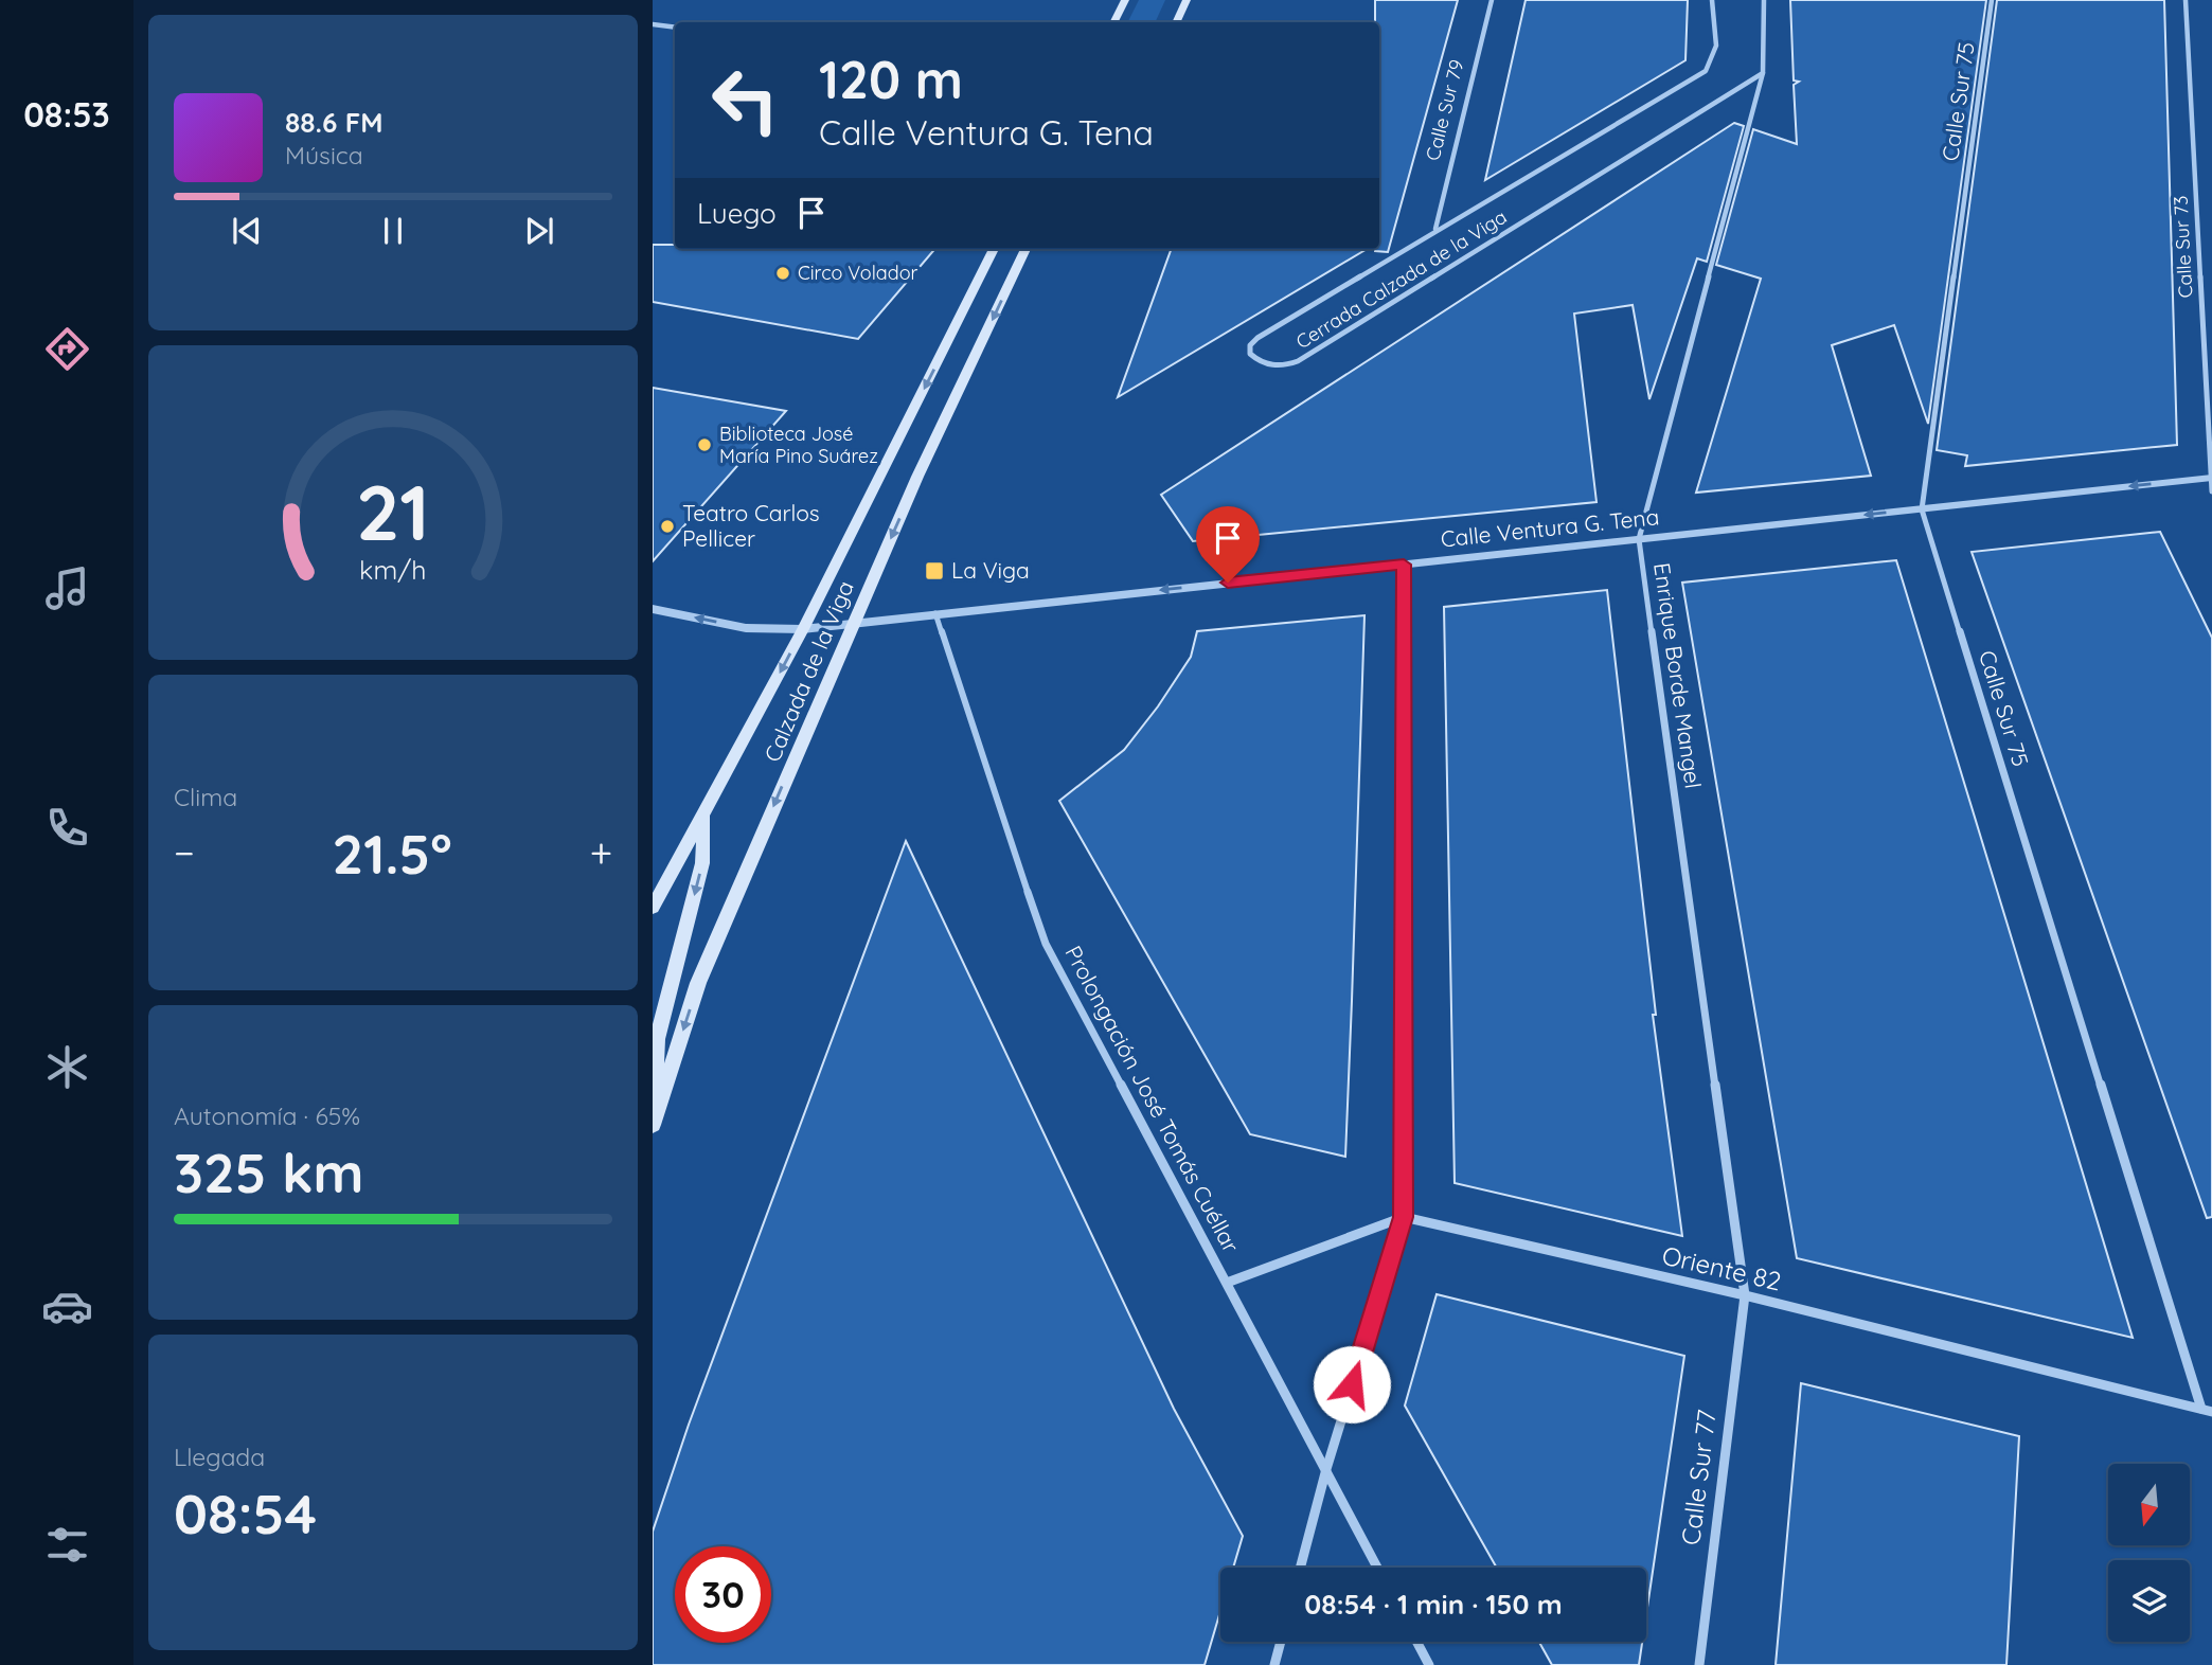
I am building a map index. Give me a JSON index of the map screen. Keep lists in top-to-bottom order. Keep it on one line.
{"streets":{"main road":["Calzada de la Viga"],"street":["Calle Sur 75","Calle Sur 79","Calle Sur 73","Cerrada Calzada de la Viga","Calle Ventura G. Tena","Enrique Borde Mangel","Prolongación José Tomás Cuéllar","Oriente 82","Calle Sur 77"]},"crossings":[["Calle Sur 75","Calle Ventura G. Tena"],["Calle Sur 75","Oriente 82"],["Calle Sur 79","Cerrada Calzada de la Viga"],["Calle Sur 73","Calle Ventura G. Tena"],["Cerrada Calzada de la Viga","Enrique Borde Mangel"],["Calle Ventura G. Tena","Calzada de la Viga"],["Calle Ventura G. Tena","Enrique Borde Mangel"],["Calle Ventura G. Tena","Prolongación José Tomás Cuéllar"],["Enrique Borde Mangel","Oriente 82"],["Enrique Borde Mangel","Calle Sur 77"],["Oriente 82","Calle Sur 77"]],"one_way":["Calle Ventura G. Tena","Calzada de la Viga"],"places":{"other":["Circo Volador","Biblioteca José María Pino Suárez","Teatro Carlos Pellicer"],"transit":["La Viga"]},"north":"bottom","page":{"tabs":"08:53","turn":["120 m","Calle Ventura G. Tena"],"song":["88.6 FM","Música"],"then":"Luego","tile":["Clima",["Autonomía · 65%","325 km"],["Llegada","08:54"]],"heat":["−","21.5°","+"],"limit":"30","trip":"08:54 · 1 min · 150 m","gauge":["21","km/h"]}}
